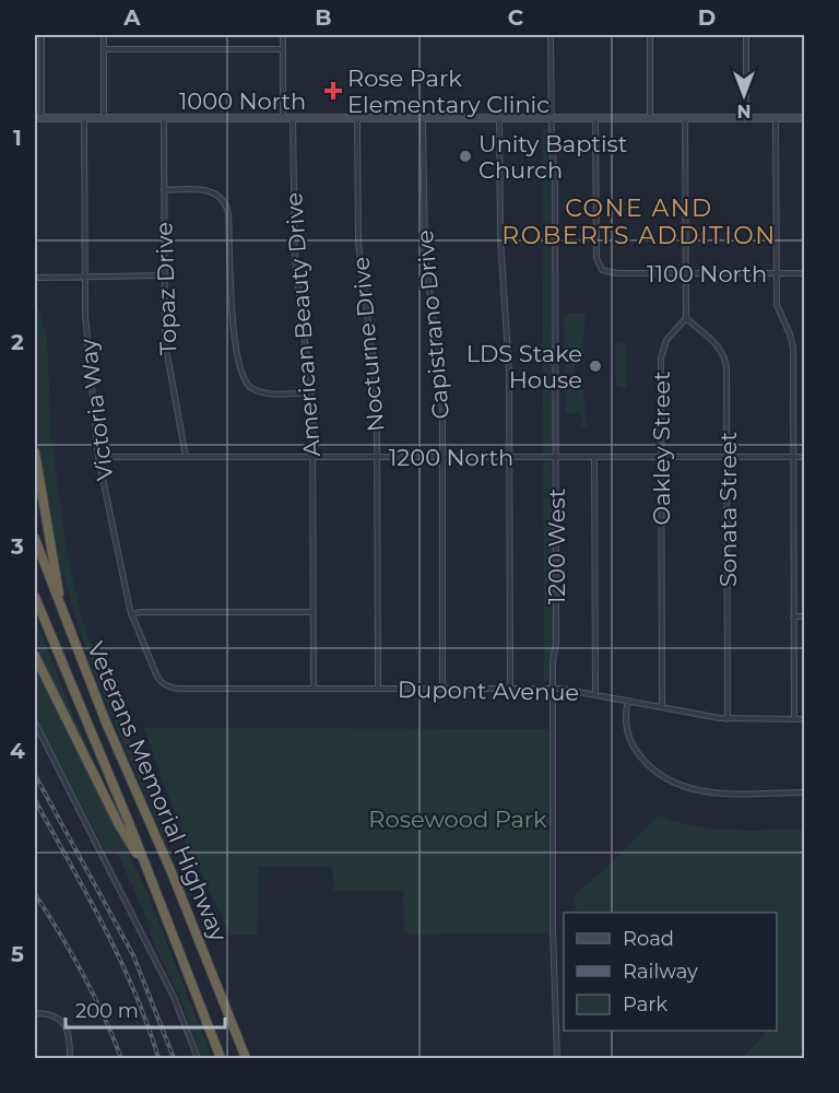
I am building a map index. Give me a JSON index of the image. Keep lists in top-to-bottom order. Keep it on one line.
{"streets":{"highway":["Veterans Memorial Highway"],"street":["1000 North","1100 North","Topaz Drive","American Beauty Drive","Capistrano Drive","Nocturne Drive","Victoria Way","Oakley Street","1200 North","Sonata Street","1200 West","Dupont Avenue"]},"crossings":[["1000 North","1100 North"],["1000 North","Topaz Drive"],["1000 North","American Beauty Drive"],["1000 North","Capistrano Drive"],["1000 North","Nocturne Drive"],["1000 North","Victoria Way"],["1000 North","1200 West"],["Topaz Drive","1200 North"],["American Beauty Drive","1200 North"],["American Beauty Drive","Dupont Avenue"],["Capistrano Drive","1200 North"],["Capistrano Drive","Dupont Avenue"],["Nocturne Drive","1200 North"],["Nocturne Drive","Dupont Avenue"],["Victoria Way","1200 North"],["Victoria Way","Dupont Avenue"],["Oakley Street","1200 North"],["Oakley Street","Sonata Street"],["Oakley Street","Dupont Avenue"],["1200 North","Sonata Street"],["1200 North","1200 West"],["Sonata Street","Dupont Avenue"],["1200 West","Dupont Avenue"]],"districts":["CONE AND ROBERTS ADDITION"],"parks":["Rosewood Park"],"places":{"health":["Rose Park Elementary Clinic"],"other":["Unity Baptist Church","LDS Stake House"]},"legend":["Road","Railway","Park"],"scale_bar":"200 m","north":"bottom","grid":{"columns":["A","B","C","D"],"rows":["1","2","3","4","5"]}}
